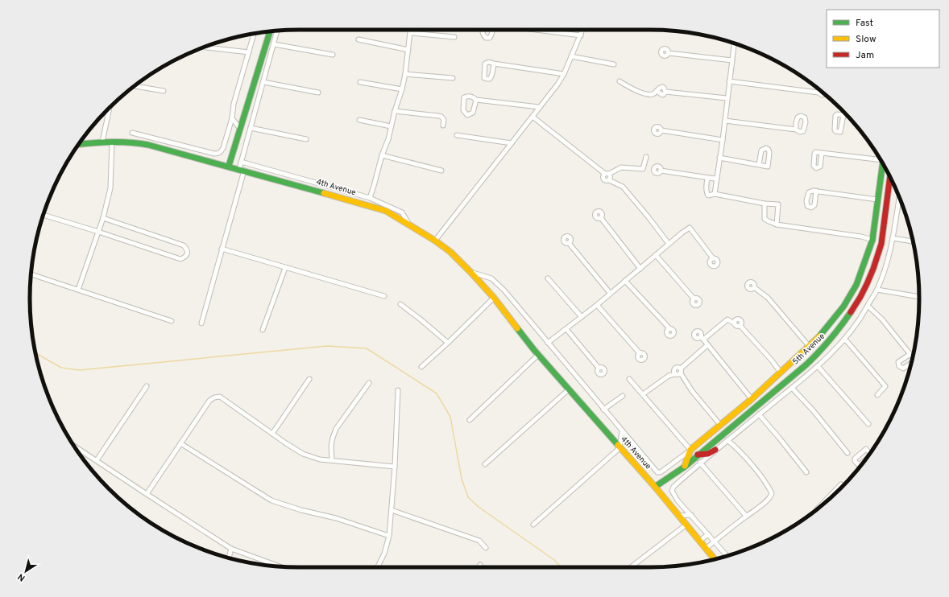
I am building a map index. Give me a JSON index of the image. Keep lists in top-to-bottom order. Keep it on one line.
{"streets":{"street":["4th Avenue","5th Avenue"]},"crossings":[["4th Avenue","5th Avenue"]],"legend":["Fast","Slow","Jam"],"north":"bottom left"}
